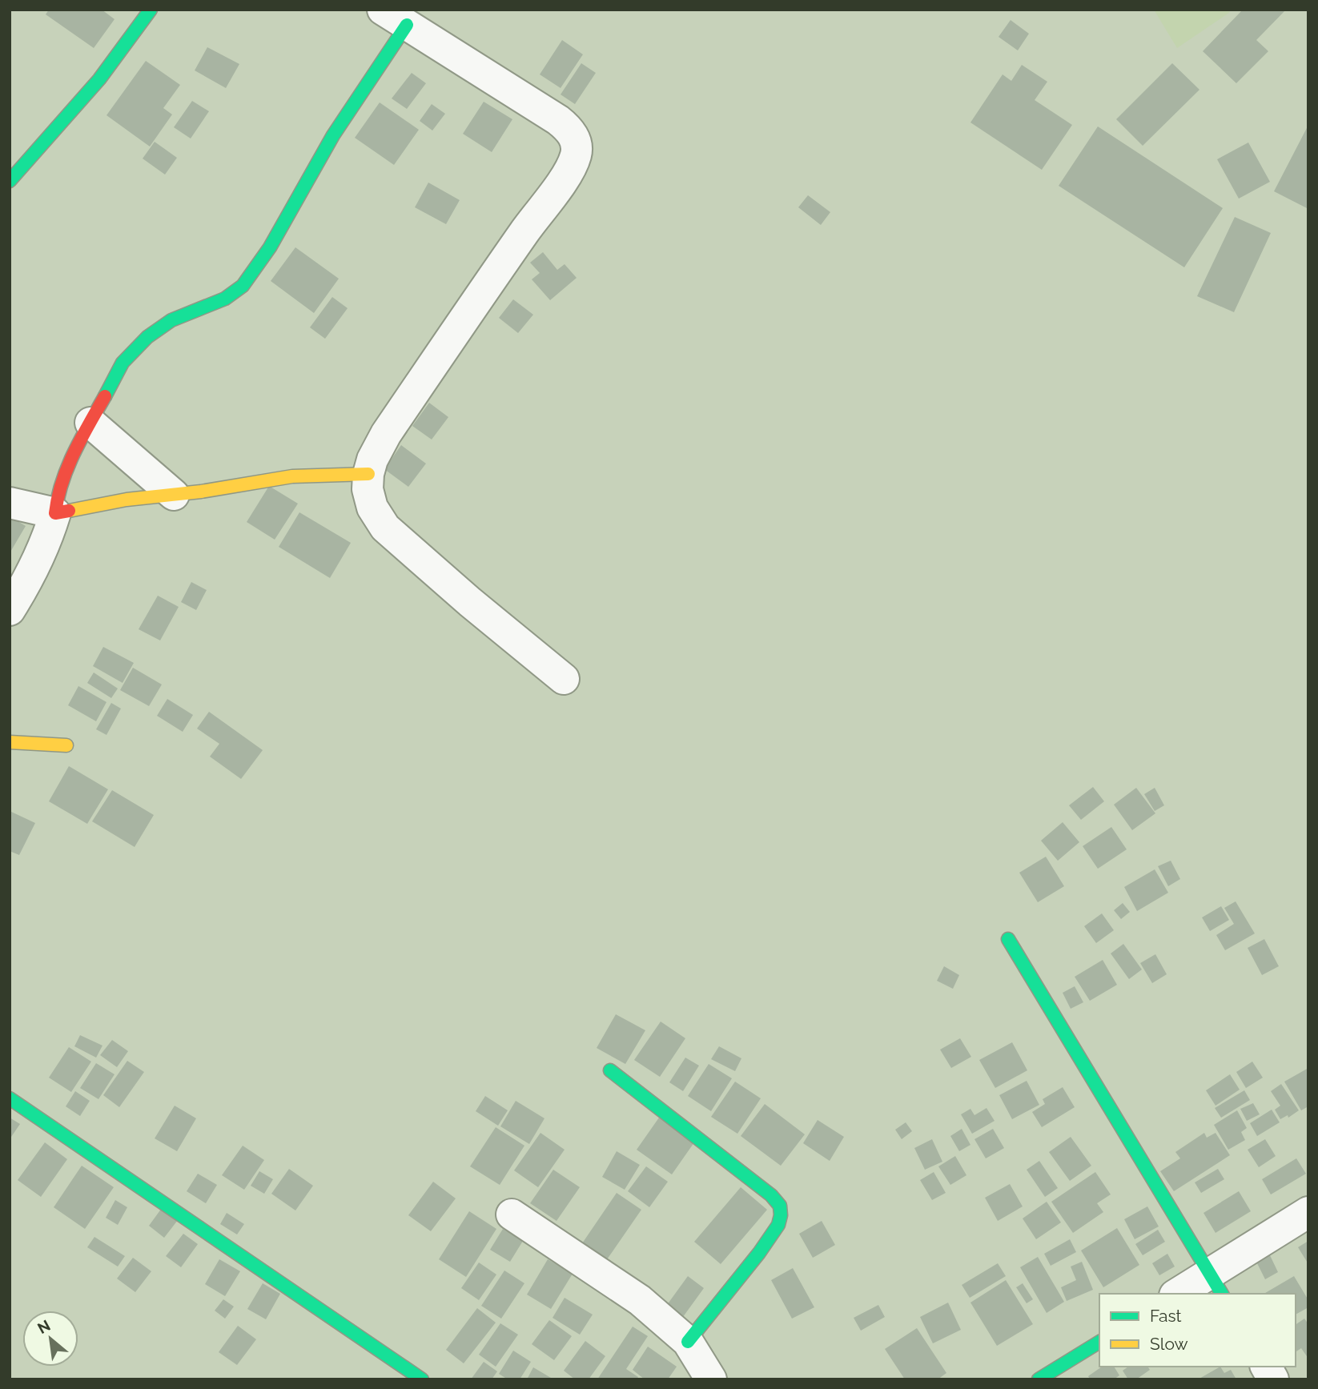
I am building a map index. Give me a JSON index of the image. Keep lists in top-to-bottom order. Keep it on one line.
{"legend":["Fast","Slow"],"north":"top left"}
